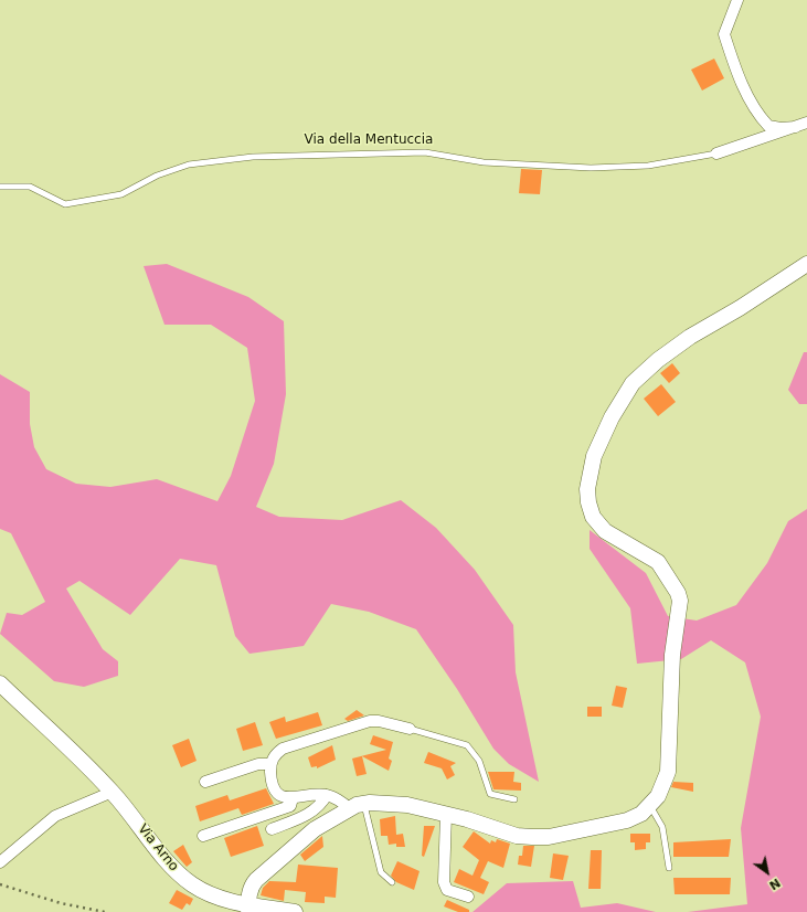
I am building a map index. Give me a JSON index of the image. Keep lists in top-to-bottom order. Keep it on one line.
{"streets":{"street":["Via della Mentuccia","Via Arno"]},"north":"bottom right"}
